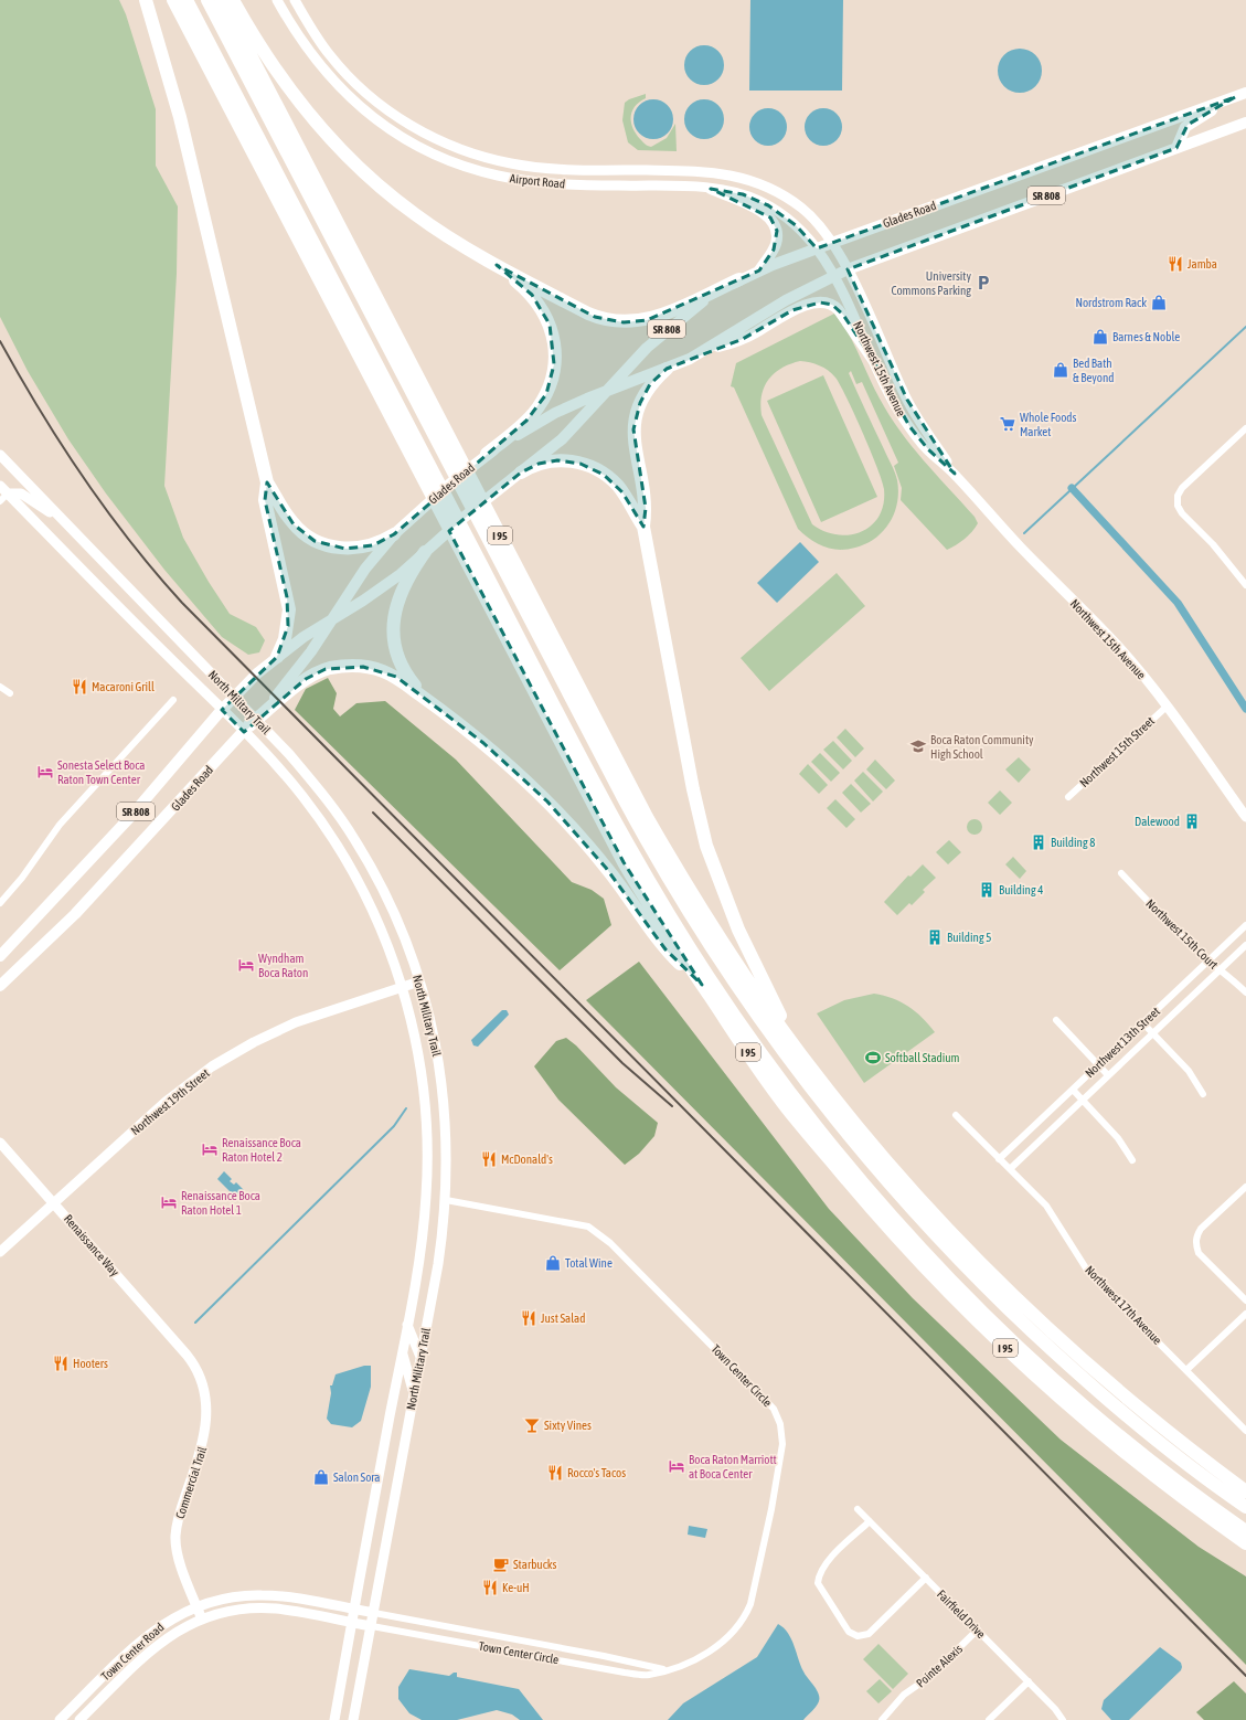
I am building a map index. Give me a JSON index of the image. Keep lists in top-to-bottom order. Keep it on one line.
{"streets":{"highway":["I 95"],"main road":["Airport Road","SR 808","Glades Road","Northwest 15th Avenue","North Military Trail","Northwest 19th Street","Renaissance Way","Commercial Trail","Town Center Road"],"street":["Northwest 15th Street","Northwest 15th Court","Northwest 13th Street","Northwest 17th Avenue","Town Center Circle","Fairfield Drive","Pointe Alexis"]},"crossings":[["Airport Road","Glades Road"],["Airport Road","Northwest 15th Avenue"],["Glades Road","Northwest 15th Avenue"],["Northwest 15th Avenue","Northwest 15th Street"],["North Military Trail","Northwest 19th Street"],["North Military Trail","Town Center Circle"],["North Military Trail","Town Center Road"],["Northwest 15th Court","Northwest 13th Street"],["Northwest 13th Street","Northwest 17th Avenue"],["Northwest 19th Street","Renaissance Way"],["Renaissance Way","Commercial Trail"],["Town Center Circle","Town Center Road"],["Commercial Trail","Town Center Road"],["Fairfield Drive","Pointe Alexis"]],"places":{"restaurant":["Jamba","Macaroni Grill","McDonald's","Just Salad","Hooters","Rocco's Tacos","Ke-uH"],"parking":["University Commons Parking"],"shop":["Nordstrom Rack","Barnes & Noble","Bed Bath & Beyond","Total Wine","Salon Sora"],"supermarket":["Whole Foods Market"],"school or university":["Boca Raton Community High School"],"hotel":["Sonesta Select Boca Raton Town Center","Wyndham Boca Raton","Renaissance Boca Raton Hotel 2","Renaissance Boca Raton Hotel 1","Boca Raton Marriott at Boca Center"],"building":["Dalewood","Building 8","Building 4","Building 5"],"sports":["Softball Stadium"],"bar":["Sixty Vines"],"cafe":["Starbucks"]}}
